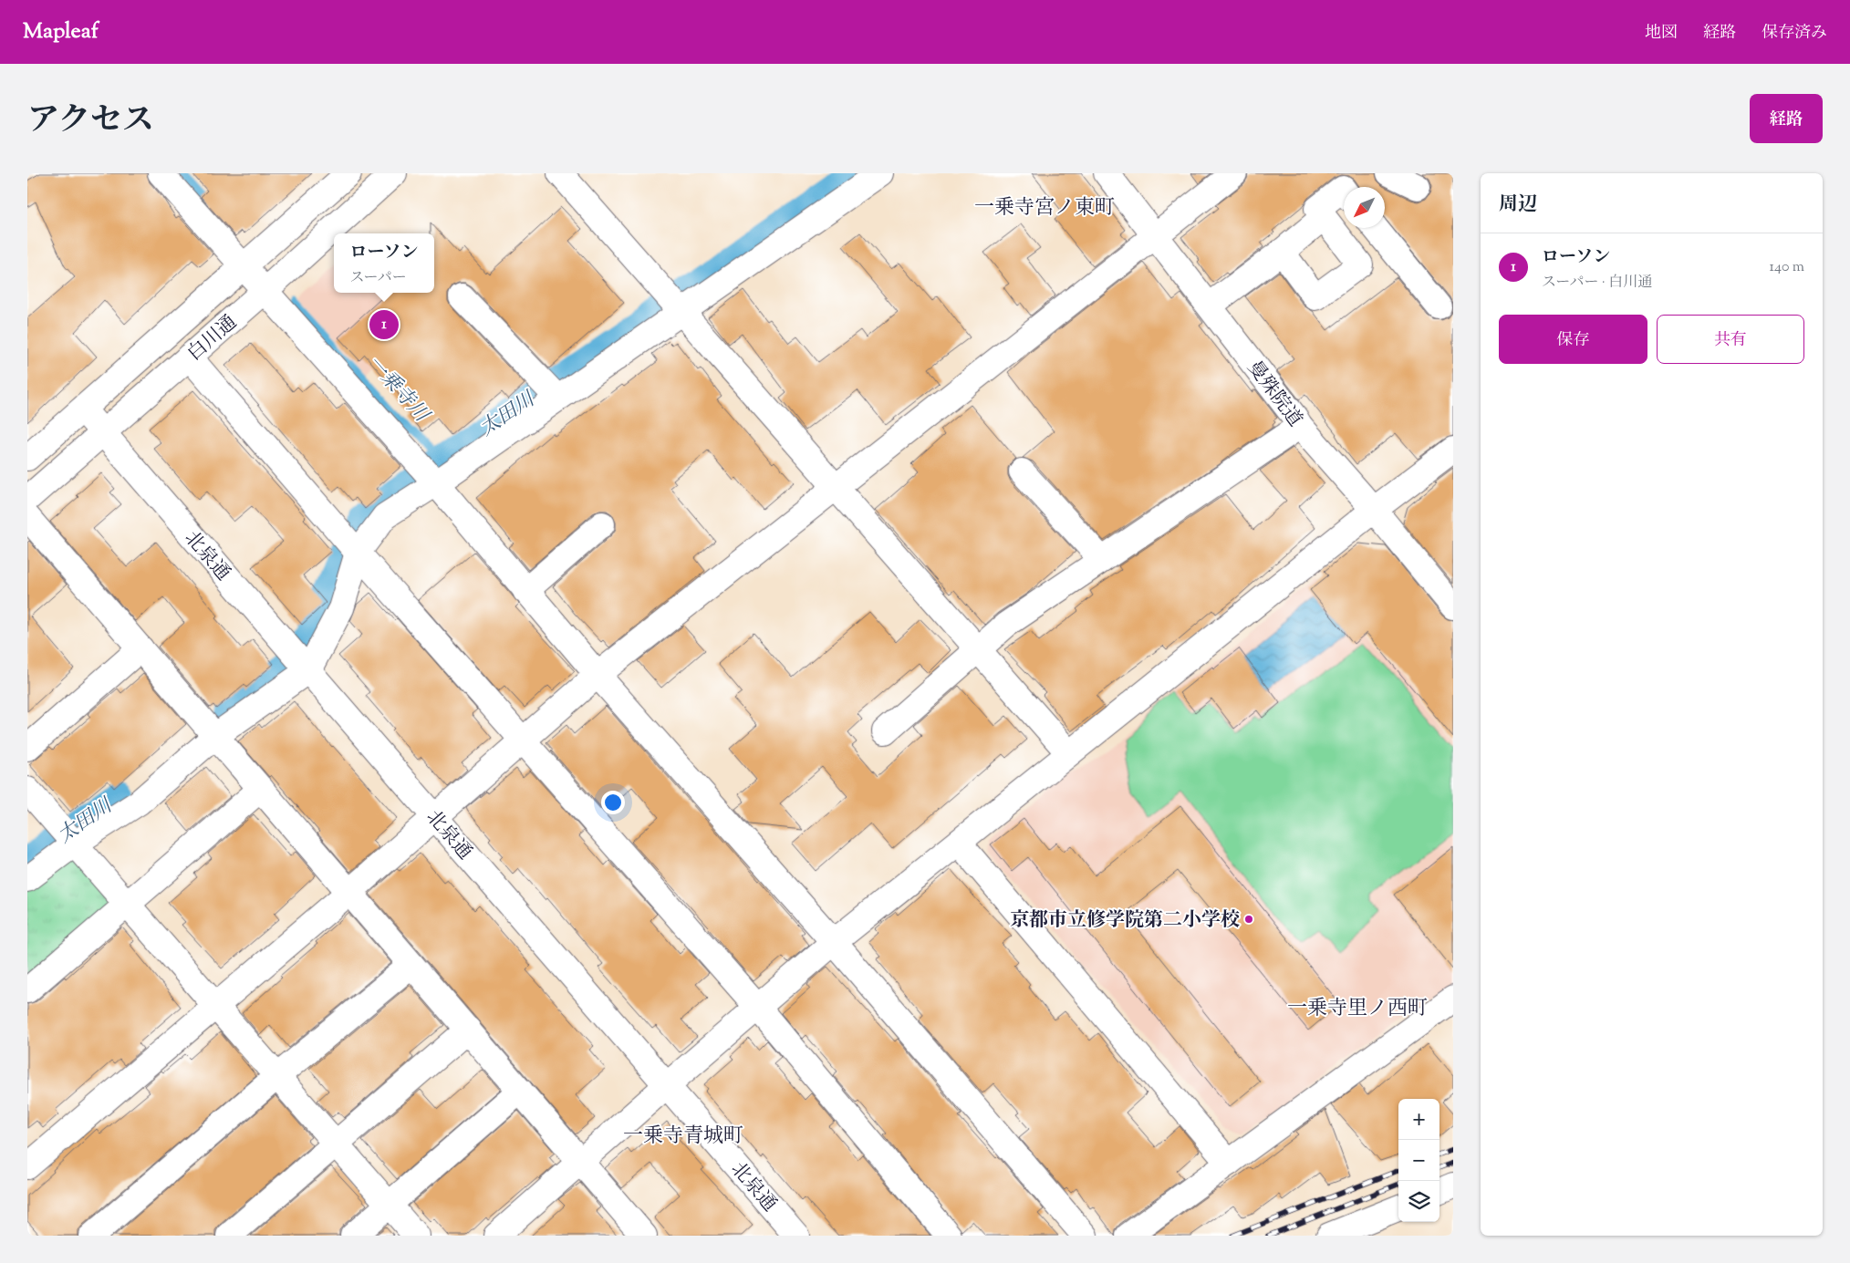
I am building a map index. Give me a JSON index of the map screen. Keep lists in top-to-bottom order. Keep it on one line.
{"streets":{"street":["白川通","曼殊院道","北泉通"]},"crossings":[["白川通","北泉通"]],"districts":["一乗寺宮ノ東町","一乗寺里ノ西町","一乗寺青城町"],"water":["一乗寺川","太田川"],"places":["京都市立修学院第二小学校"],"north":"bottom left","page":{"header":"Mapleaf","nav":["地図","経路","保存済み"],"title":"アクセス","buttons":["経路",["保存","共有"]],"heading":"周辺","list":[{"mark":"1","name":"ローソン","note":"スーパー · 白川通","value":"140 m"}],"popup":["ローソン","スーパー"],"pins":"1","map_buttons":["+","−"]}}
